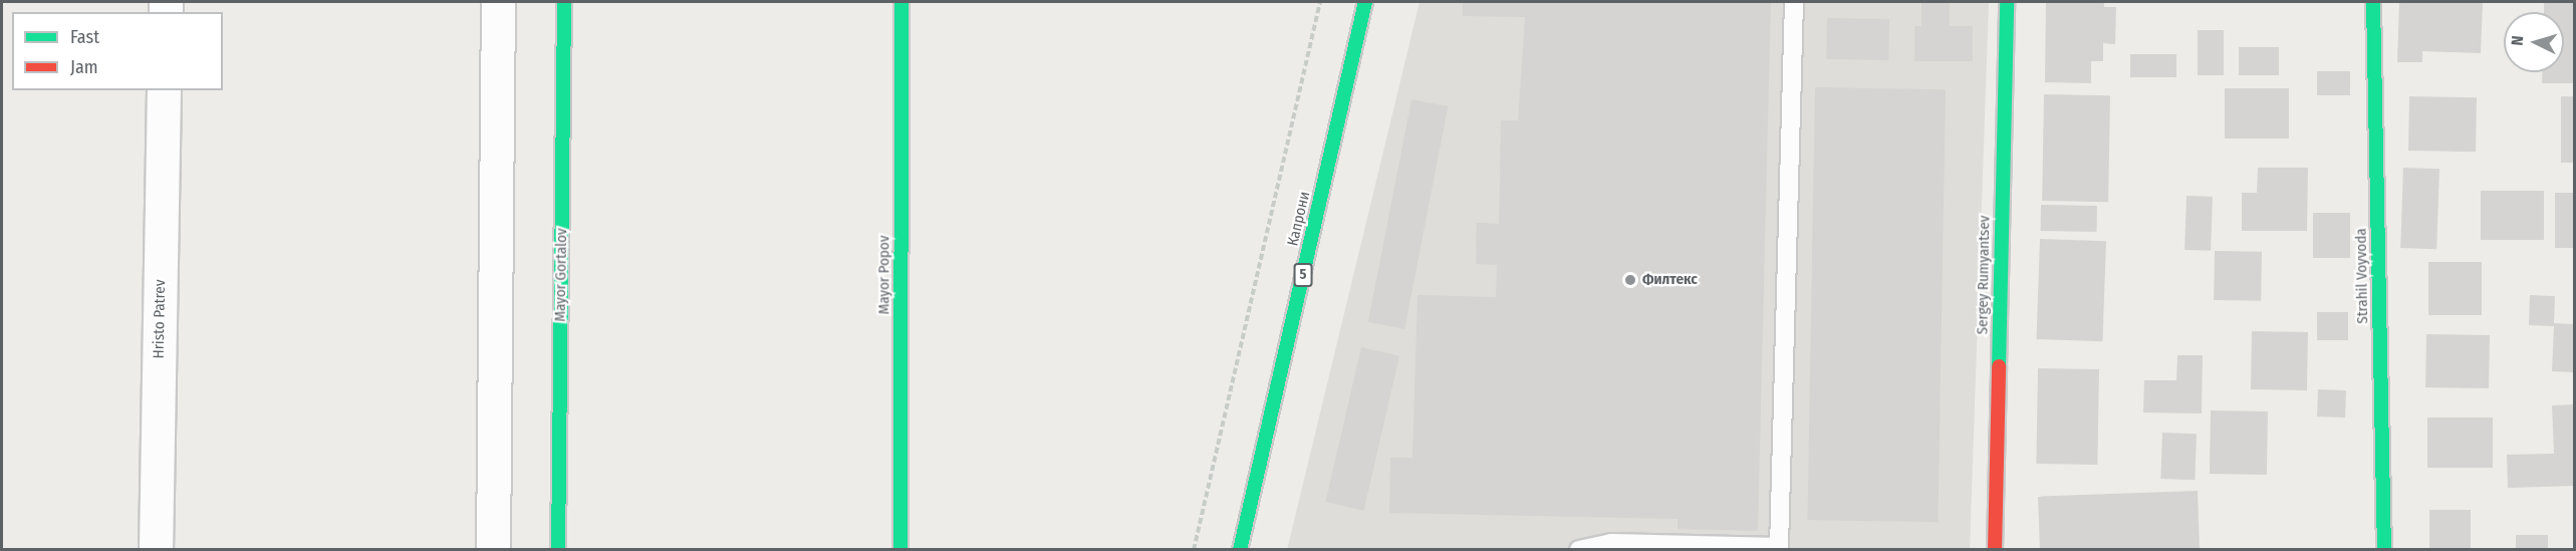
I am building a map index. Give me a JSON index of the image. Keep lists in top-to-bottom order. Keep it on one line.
{"streets":{"street":["Капрони","Mayor Gortalov","Mayor Popov","5","Sergey Rumyantsev","Strahil Voyvoda","Hristo Patrev"]},"places":["Филтекс"],"legend":["Fast","Jam"],"north":"left"}
